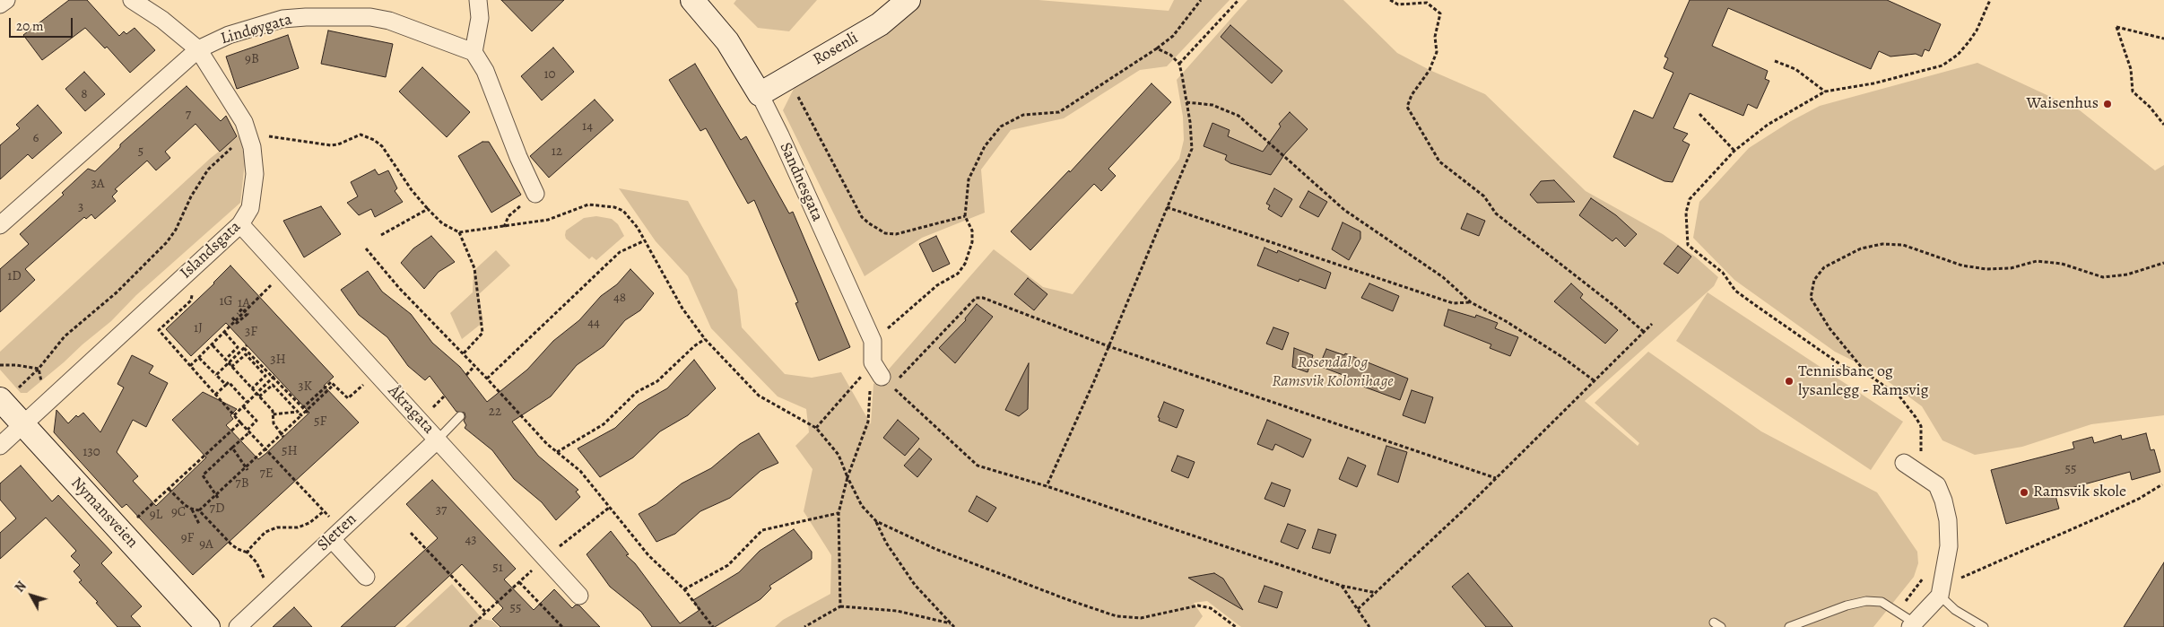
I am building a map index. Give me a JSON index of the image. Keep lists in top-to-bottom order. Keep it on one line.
{"streets":{"street":["Lindøygata","Rosenli","Sandnesgata","Islandsgata","Åkragata","Nymansveien","Sletten"]},"crossings":[["Lindøygata","Islandsgata"],["Rosenli","Sandnesgata"],["Islandsgata","Åkragata"],["Islandsgata","Nymansveien"],["Åkragata","Sletten"]],"parks":["Rosendal og Ramsvik Kolonihage"],"places":["Waisenhus","Tennisbane og lysanlegg - Ramsvig","Ramsvik skole"],"house_numbers":["9B","10","8","7","14","6","5","12","3A","3","1D","48","1G","1A","44","1J","3F","3H","3K","22","5F","5H","130","55","7E","7B","7D","37","9C","9L","9F","43","9A","51","55"],"scale_bar":"20 m","north":"top left"}
